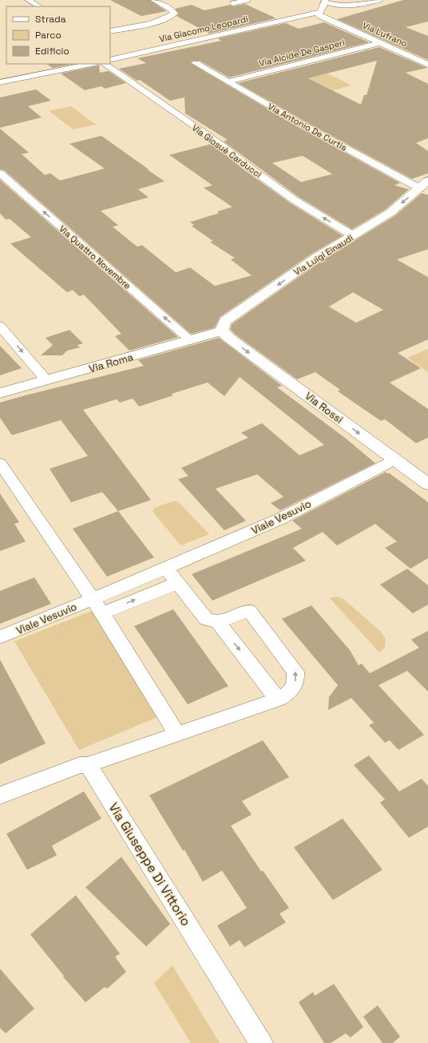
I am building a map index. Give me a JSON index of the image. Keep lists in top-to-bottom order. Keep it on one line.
{"streets":{"street":["Via Giacomo Leopardi","Via Lufrano","Via Alcide De Gasperi","Via Antonio De Curtis","Via Giosuè Carducci","Via Luigi Einaudi","Via Quattro Novembre","Via Roma","Via Rossi","Viale Vesuvio","Via Giuseppe Di Vittorio"]},"crossings":[["Via Lufrano","Via Alcide De Gasperi"],["Via Alcide De Gasperi","Via Antonio De Curtis"],["Via Antonio De Curtis","Via Luigi Einaudi"],["Via Giosuè Carducci","Via Luigi Einaudi"],["Via Luigi Einaudi","Via Roma"],["Via Luigi Einaudi","Via Rossi"],["Via Quattro Novembre","Via Roma"],["Via Roma","Via Rossi"],["Via Rossi","Viale Vesuvio"]],"one_way":["Via Giosuè Carducci","Via Luigi Einaudi","Via Quattro Novembre","Via Rossi"],"legend":["Strada","Parco","Edificio"]}
